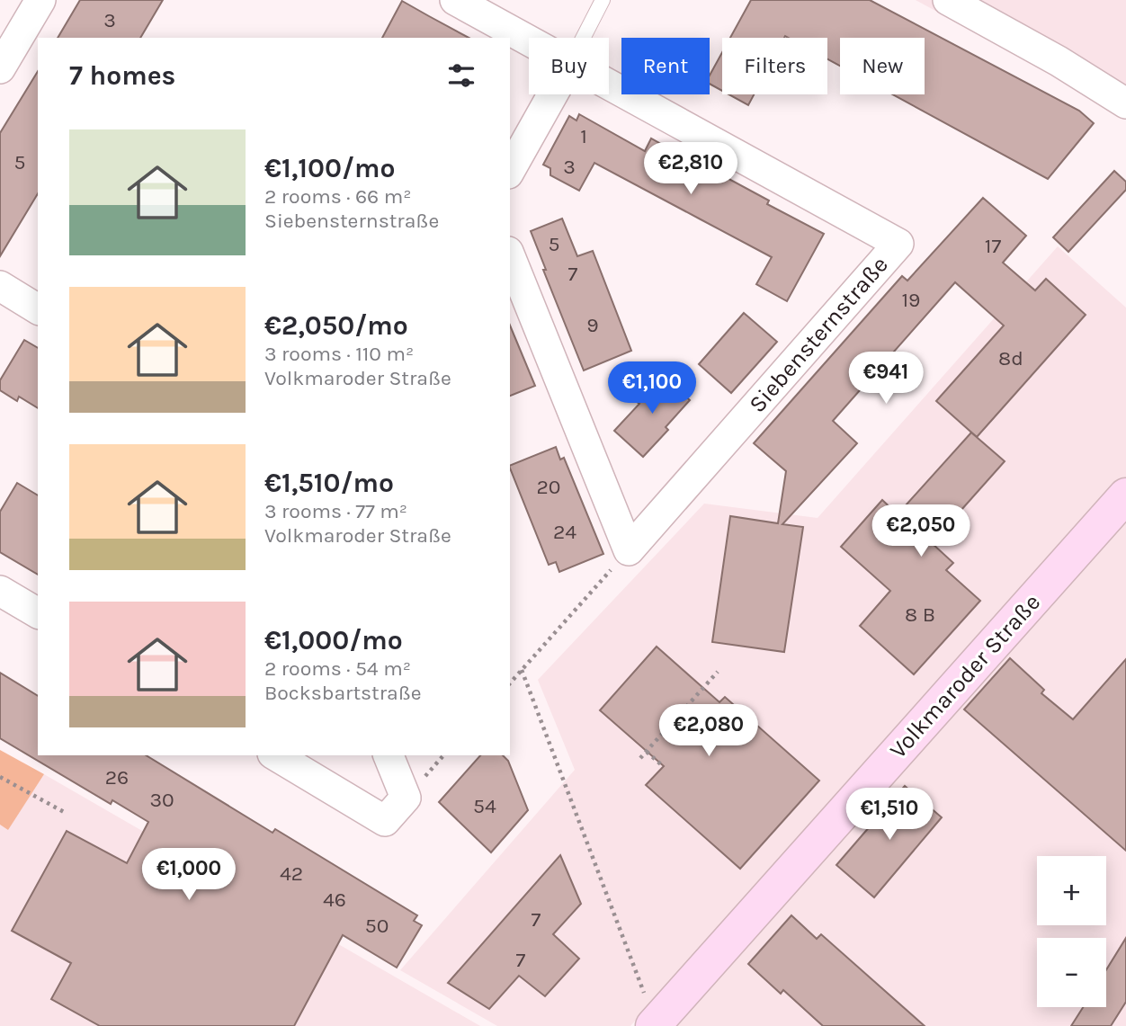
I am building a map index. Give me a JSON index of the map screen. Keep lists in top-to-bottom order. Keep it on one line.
{"streets":{"street":["Siebensternstraße","Volkmaroder Straße"]},"house_numbers":["3","1","5","3","5","17","7","19","9","8d","20","24","8 B","26","30","54","42","46","7","50","7"],"page":{"chip":["Buy","Rent","Filters","New"],"heading":"7 homes","list":[{"name":"€1,100/mo","note":"2 rooms · 66 m² · Siebensternstraße"},{"name":"€2,050/mo","note":"3 rooms · 110 m² · Volkmaroder Straße"},{"name":"€1,510/mo","note":"3 rooms · 77 m² · Volkmaroder Straße"},{"name":"€1,000/mo","note":"2 rooms · 54 m² · Bocksbartstraße"}],"price":["€2,810","€941","€1,100","€2,050","€2,080","€1,510","€1,000"],"map_buttons":["+","−"]}}
